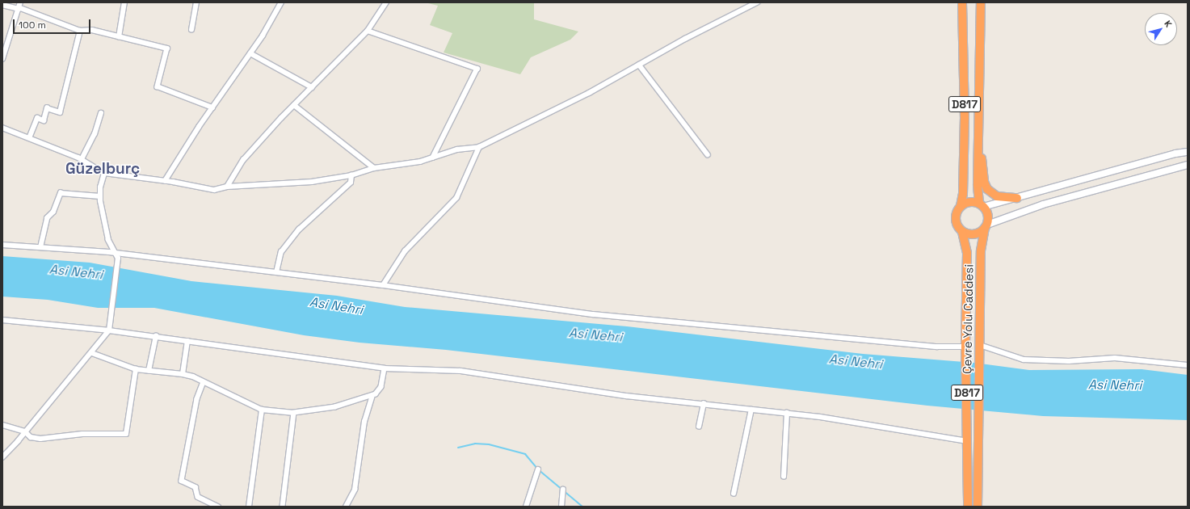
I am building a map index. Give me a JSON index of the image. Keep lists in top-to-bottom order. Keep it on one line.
{"streets":{"highway":["D817","Çevre Yolu Caddesi"]},"districts":["Güzelburç"],"water":["Asi Nehri"],"scale_bar":"100 m","north":"top right"}
